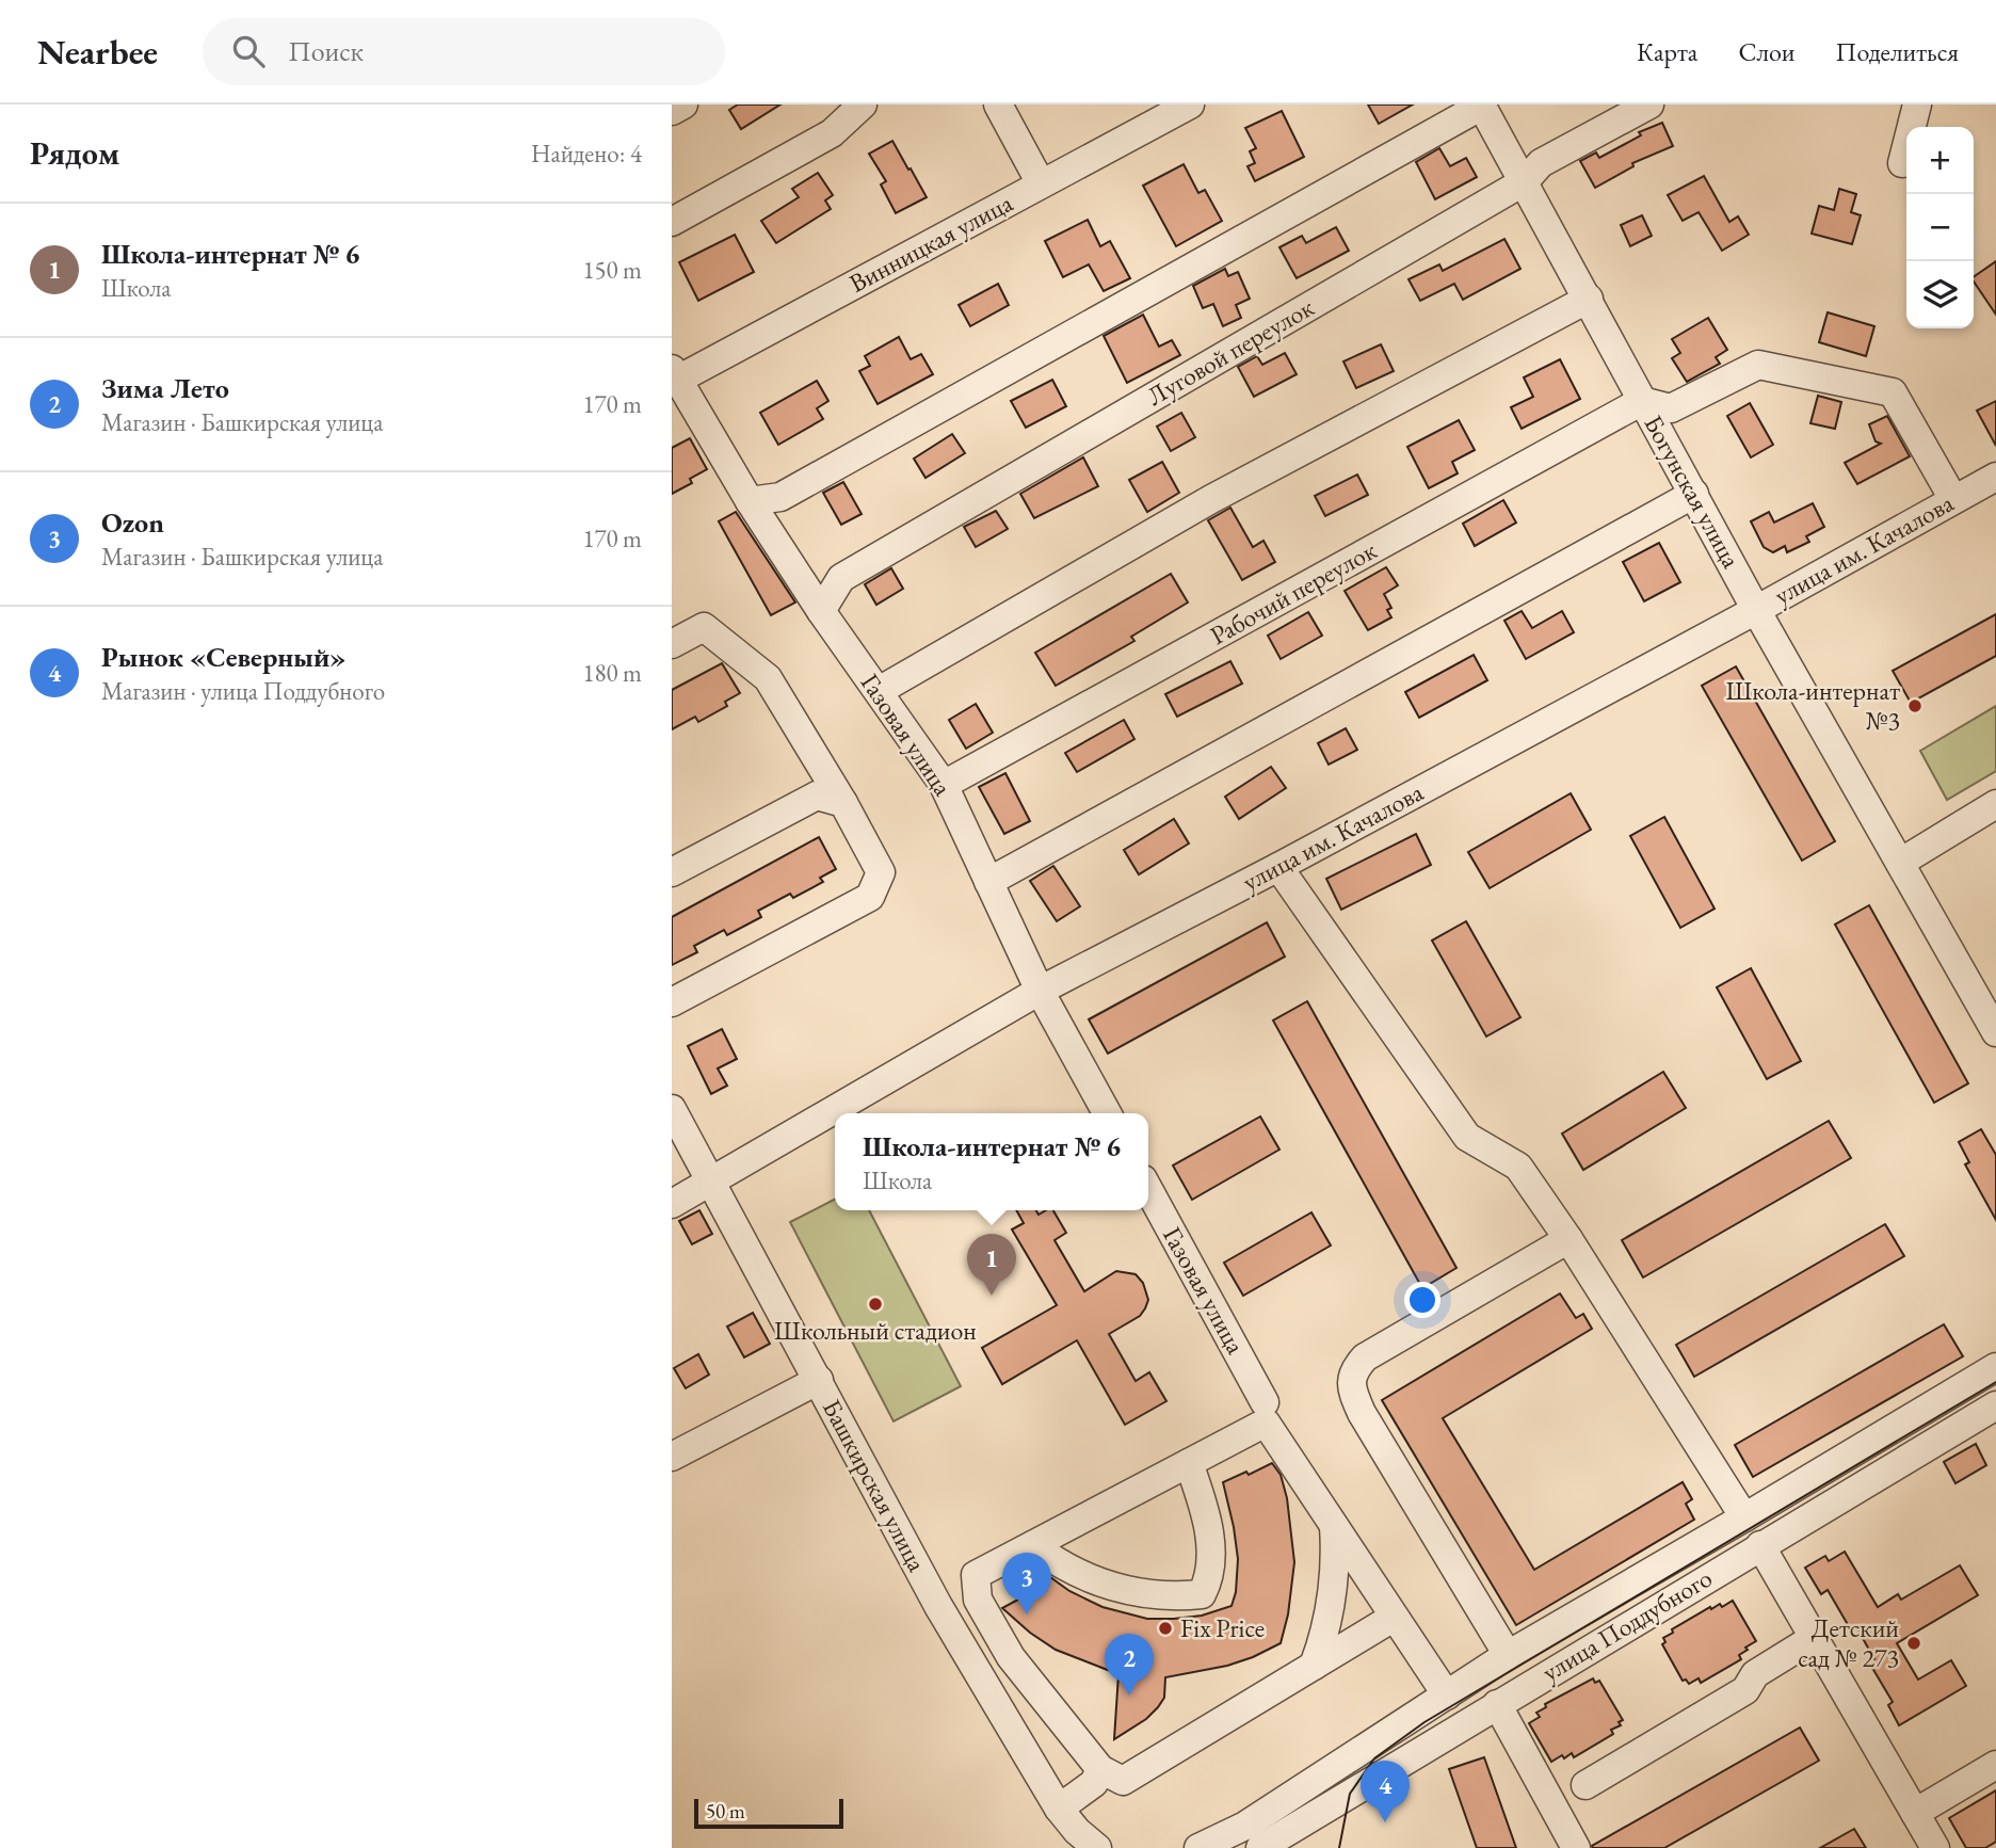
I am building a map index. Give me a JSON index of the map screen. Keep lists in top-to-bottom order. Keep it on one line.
{"streets":{"street":["Винницкая улица","Луговой переулок","Богунская улица","улица им. Качалова","Рабочий переулок","Газовая улица","Башкирская улица","улица Поддубного"]},"crossings":[["Винницкая улица","Газовая улица"],["Луговой переулок","Богунская улица"],["Луговой переулок","Газовая улица"],["Богунская улица","улица им. Качалова"],["Богунская улица","Рабочий переулок"],["улица им. Качалова","Газовая улица"],["улица им. Качалова","Башкирская улица"],["Рабочий переулок","Газовая улица"]],"places":["Школа-интернат №3","Школьный стадион","Fix Price","Детский сад № 273"],"scale_bar":"50 m","page":{"header":"Nearbee","search":"Поиск","nav":["Карта","Слои","Поделиться"],"heading":["Рядом","Найдено: 4"],"map_buttons":["+","−"],"list":[{"mark":"1","name":"Школа-интернат № 6","note":"Школа","value":"150 m"},{"mark":"2","name":"Зима Лето","note":"Магазин · Башкирская улица","value":"170 m"},{"mark":"3","name":"Ozon","note":"Магазин · Башкирская улица","value":"170 m"},{"mark":"4","name":"Рынок «Северный»","note":"Магазин · улица Поддубного","value":"180 m"}],"popup":["Школа-интернат № 6","Школа"],"pins":["1","3","2","4"],"scale":"50 m"}}
